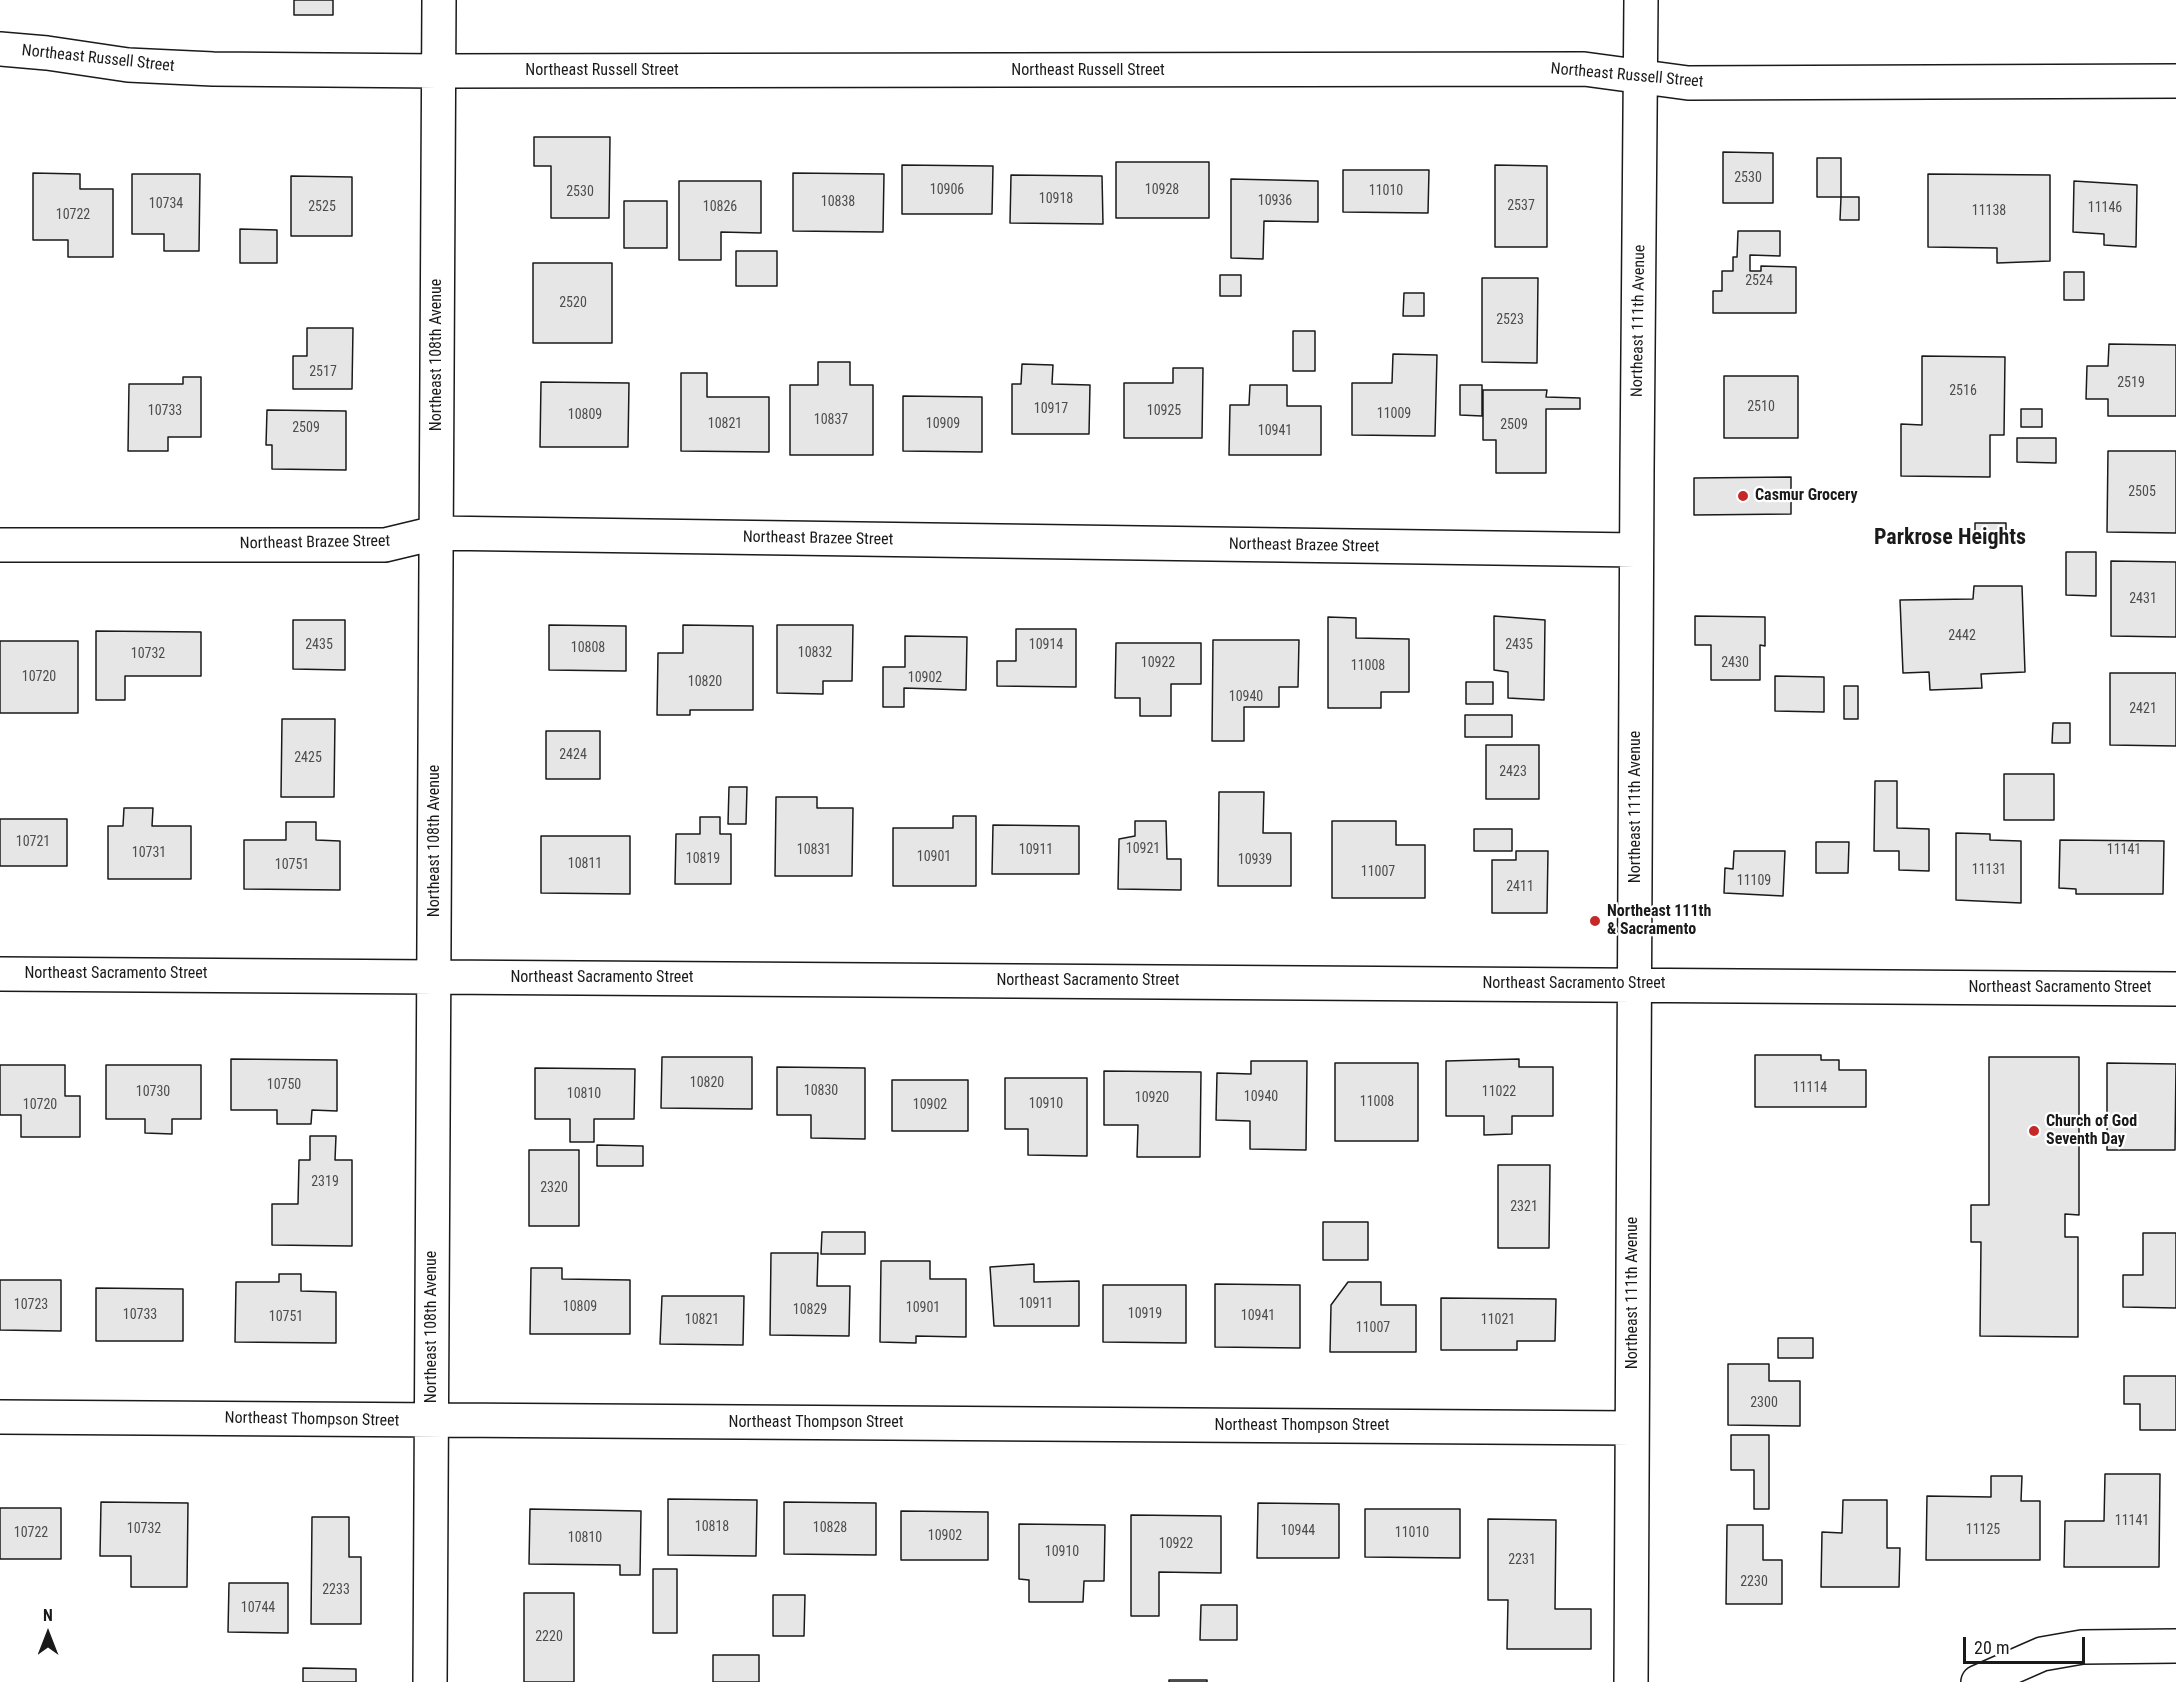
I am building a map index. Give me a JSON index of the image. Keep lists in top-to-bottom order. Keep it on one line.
{"streets":{"street":["Northeast Russell Street","Northeast 111th Avenue","Northeast 108th Avenue","Northeast Brazee Street","Northeast Sacramento Street","Northeast Thompson Street"]},"crossings":[["Northeast Russell Street","Northeast 111th Avenue"],["Northeast Russell Street","Northeast 108th Avenue"],["Northeast 111th Avenue","Northeast Brazee Street"],["Northeast 111th Avenue","Northeast Sacramento Street"],["Northeast 111th Avenue","Northeast Thompson Street"],["Northeast 108th Avenue","Northeast Brazee Street"],["Northeast 108th Avenue","Northeast Sacramento Street"],["Northeast 108th Avenue","Northeast Thompson Street"]],"districts":["Parkrose Heights"],"places":["Casmur Grocery","Northeast 111th & Sacramento","Church of God Seventh Day"],"house_numbers":["2530","10906","10928","11010","2530","10918","10936","10838","10734","2537","2525","10826","11146","11138","10722","2524","2520","2523","2517","2519","2516","2510","10917","10733","10925","11009","10809","10837","10821","10909","2509","2509","10941","2505","2431","2442","2435","10914","2435","10808","10832","10732","10922","2430","11008","10720","10902","10820","10940","2421","2424","2425","2423","10721","10921","10831","10911","11141","10731","10901","10819","10939","10811","10751","11131","11007","11109","2411","10820","10750","11114","10830","10730","11022","10810","10940","10920","11008","10910","10720","10902","2319","2320","2321","10911","10723","10809","10901","10829","10919","10733","10941","10751","10821","11021","11007","2300","11141","10818","10828","10732","11125","10944","10722","11010","10902","10810","10922","10910","2231","2230","2233","10744","2220"],"scale_bar":"20 m","north":"top"}
